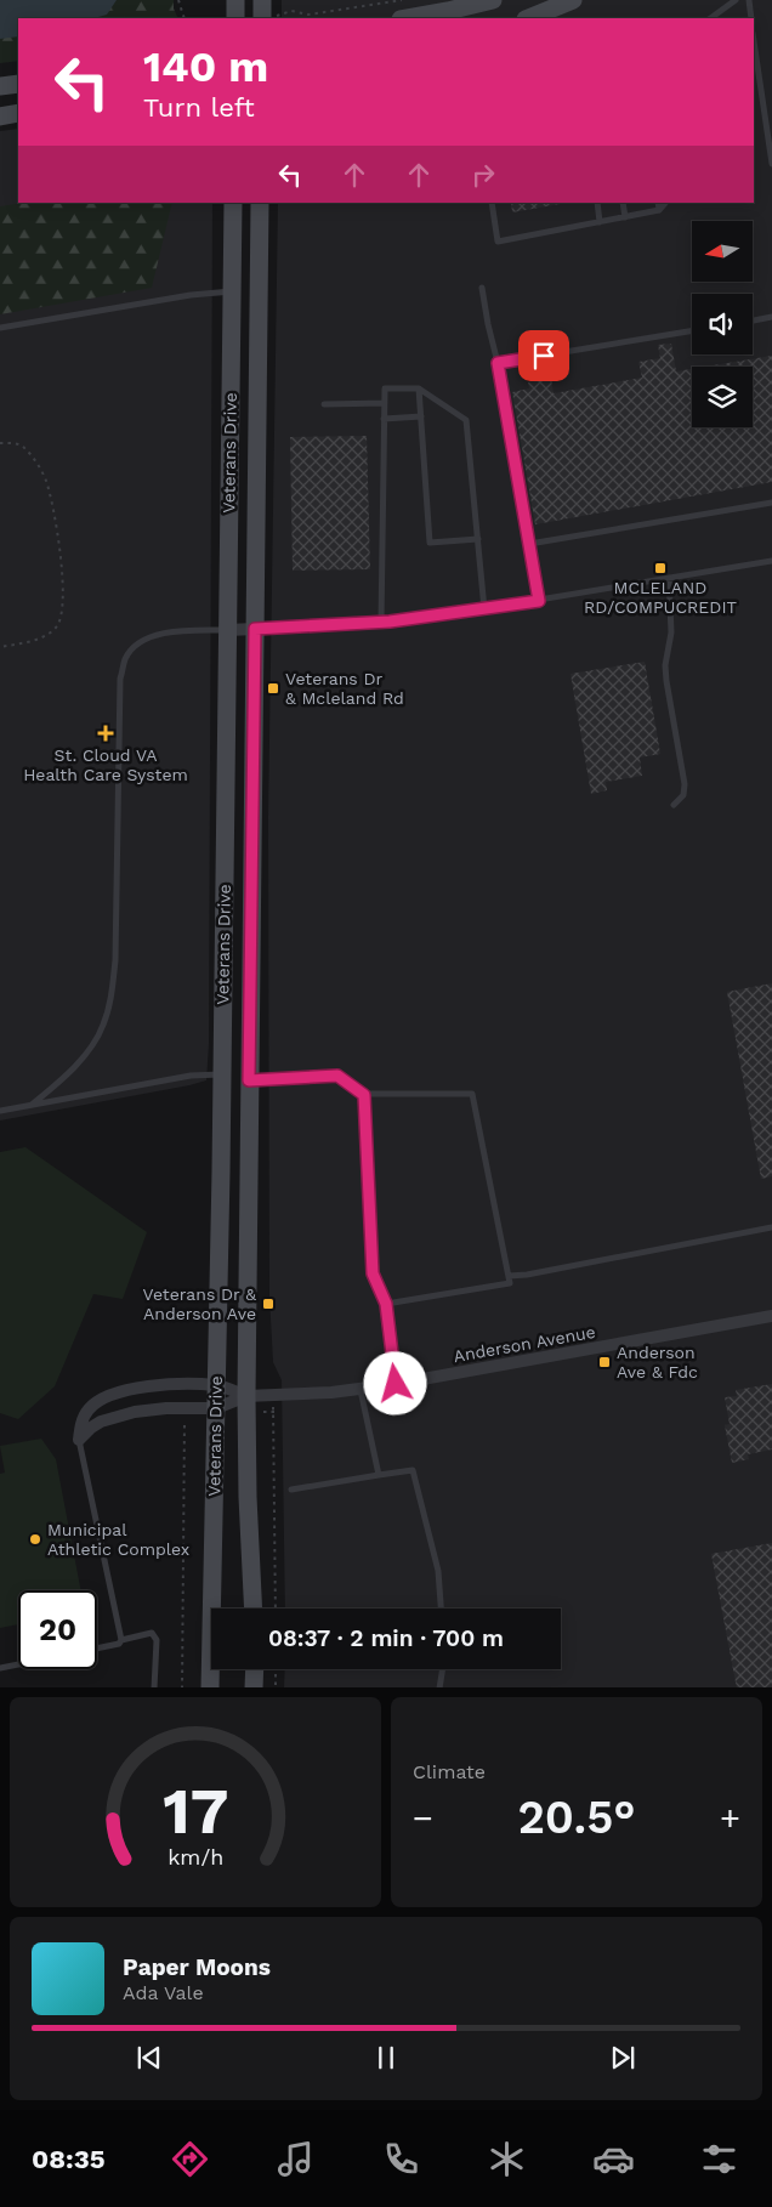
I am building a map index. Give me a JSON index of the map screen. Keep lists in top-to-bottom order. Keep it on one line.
{"streets":{"main road":["Veterans Drive"],"street":["Anderson Avenue"]},"crossings":[["Veterans Drive","Anderson Avenue"]],"places":{"transit":["MCLELAND RD/COMPUCREDIT","Veterans Dr & Mcleland Rd","Veterans Dr & Anderson Ave","Anderson Ave & Fdc"],"health":["St. Cloud VA Health Care System"],"other":["Municipal Athletic Complex"]},"north":"left","page":{"turn":["140 m","Turn left"],"limit":"20","trip":"08:37 · 2 min · 700 m","tile":"Climate","heat":["−","20.5°","+"],"song":["Paper Moons","Ada Vale"],"tabs":"08:35","gauge":["17","km/h"]}}
